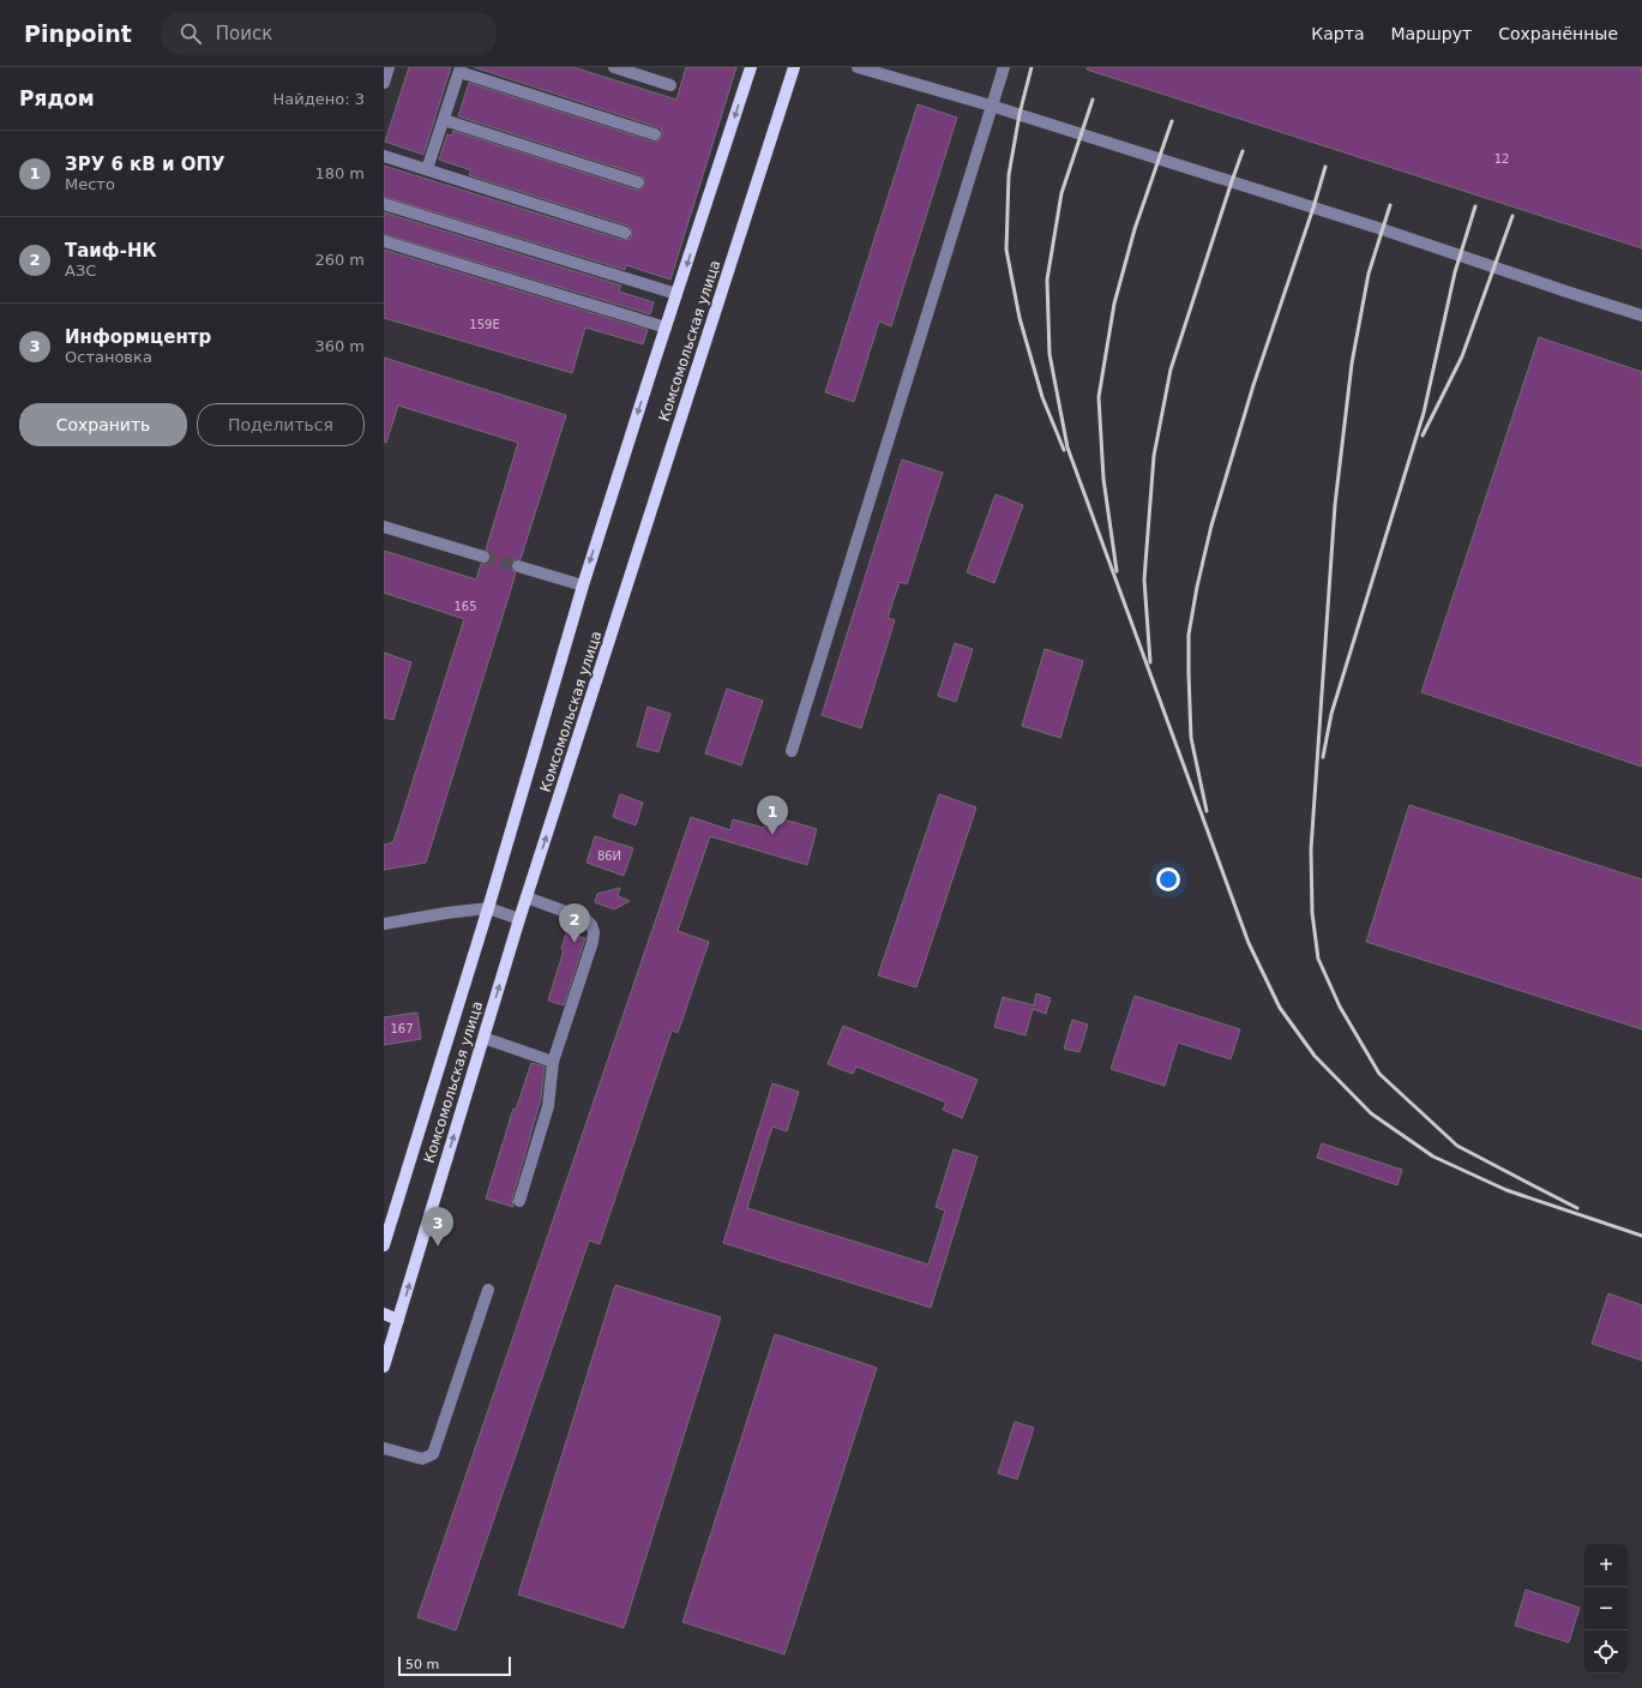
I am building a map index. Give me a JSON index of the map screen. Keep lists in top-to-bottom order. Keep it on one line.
{"streets":{"main road":["Комсомольская улица"]},"house_numbers":["12","159Е","165","86И","167"],"scale_bar":"50 m","page":{"header":"Pinpoint","search":"Поиск","nav":["Карта","Маршрут","Сохранённые"],"heading":["Рядом","Найдено: 3"],"list":[{"mark":"1","name":"ЗРУ 6 кВ и ОПУ","note":"Место","value":"180 m"},{"mark":"2","name":"Таиф-НК","note":"АЗС","value":"260 m"},{"mark":"3","name":"Информцентр","note":"Остановка","value":"360 m"}],"buttons":["Сохранить","Поделиться"],"pins":["1","2","3"],"map_buttons":["+","−"],"scale":"50 m"}}
